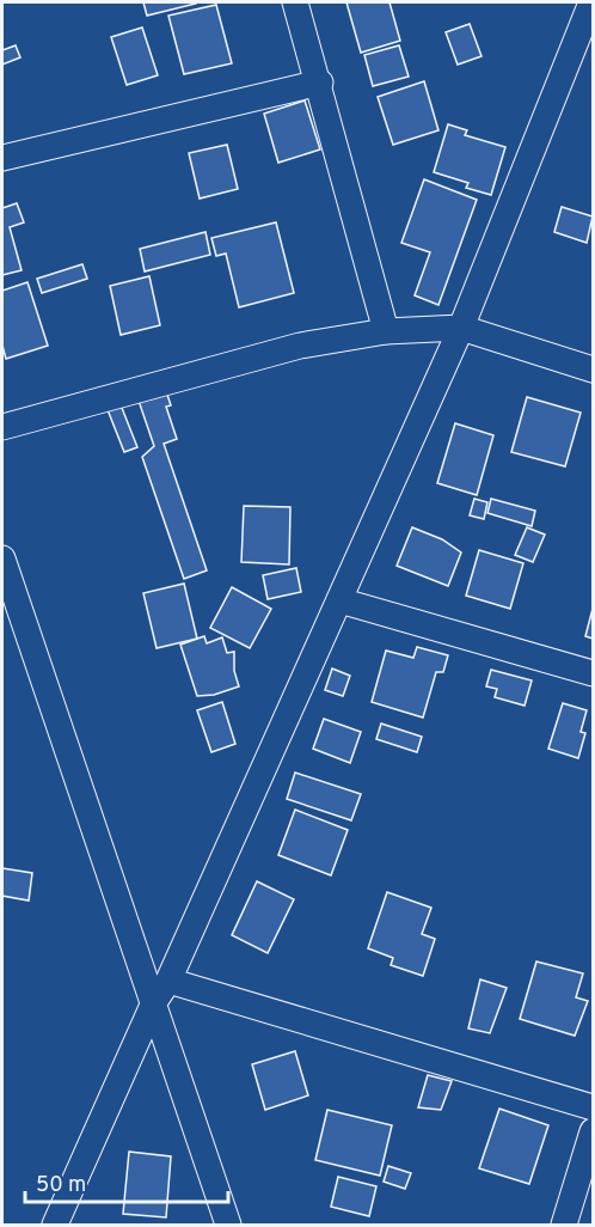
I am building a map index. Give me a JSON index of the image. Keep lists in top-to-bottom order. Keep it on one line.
{"scale_bar":"50 m"}
